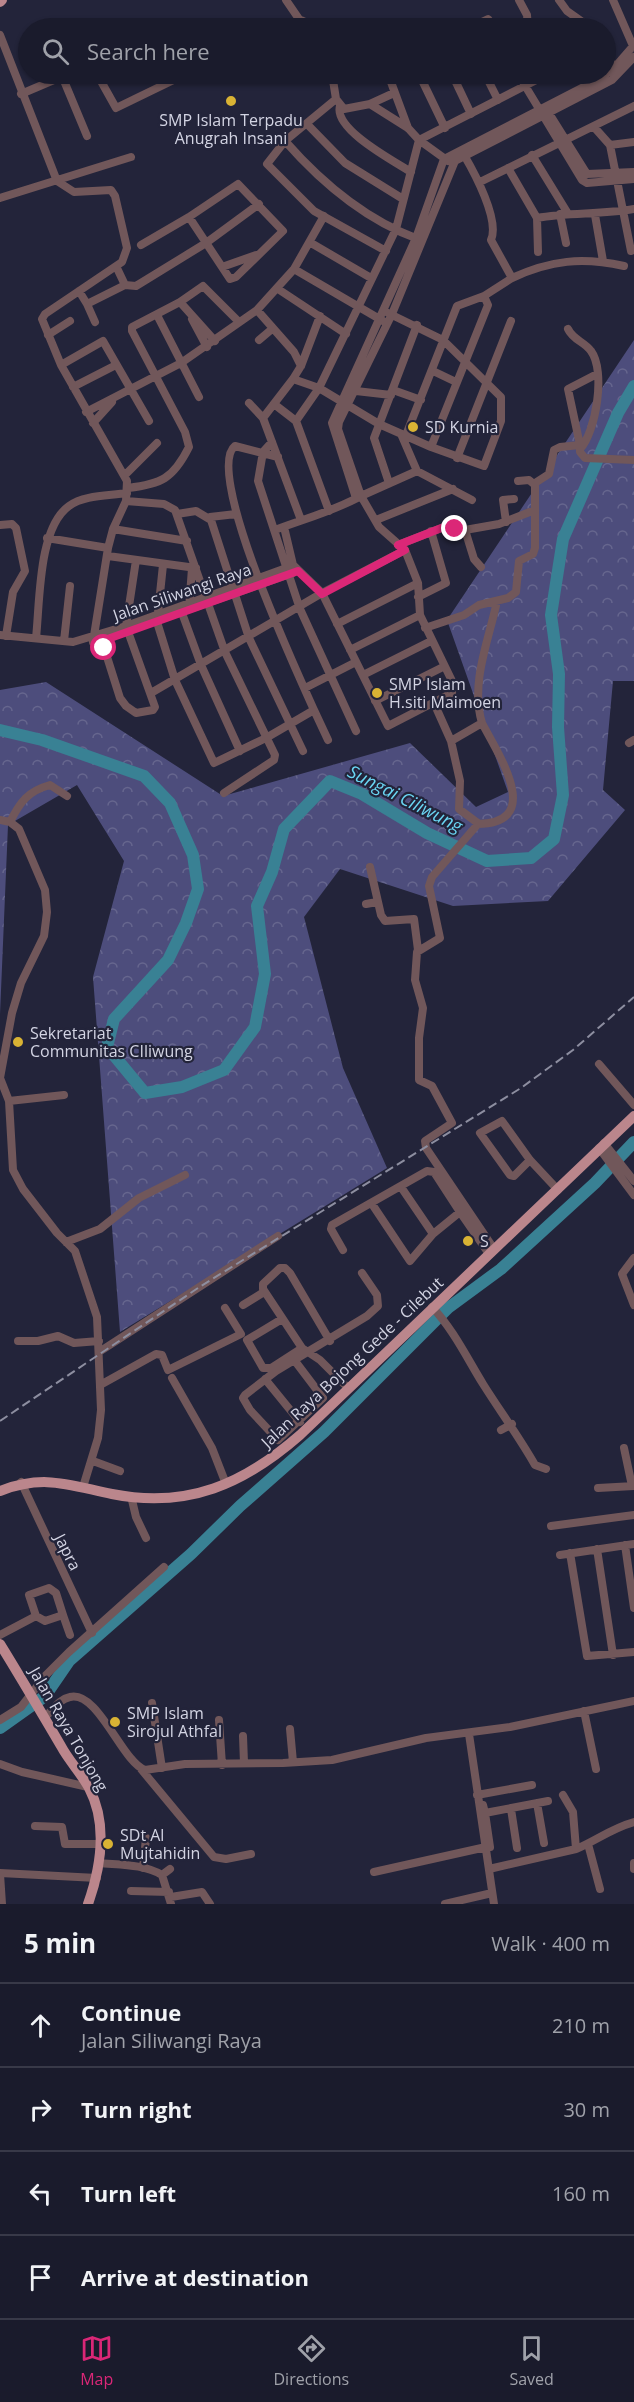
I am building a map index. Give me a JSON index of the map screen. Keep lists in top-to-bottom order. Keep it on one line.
{"streets":{"main road":["Jalan Raya Bojong Gede - Cilebut","Jalan Raya Tonjong"],"street":["Jalan Siliwangi Raya","Japra"]},"crossings":[["Jalan Raya Bojong Gede - Cilebut","Japra"]],"water":["Sungai Ciliwung"],"places":["SMP Islam Terpadu Anugrah Insani","SD Kurnia","SMP Islam H.siti Maimoen","Sekretariat Communitas CIliwung","S","SMP Islam Sirojul Athfal","SDt Al Mujtahidin"],"page":{"search":"Search here","heading":["5 min","Walk · 400 m"],"list":[["Continue","Jalan Siliwangi Raya","210 m"],["Turn right","30 m"],["Turn left","160 m"],"Arrive at destination"],"nav":["Map","Directions","Saved"]}}
